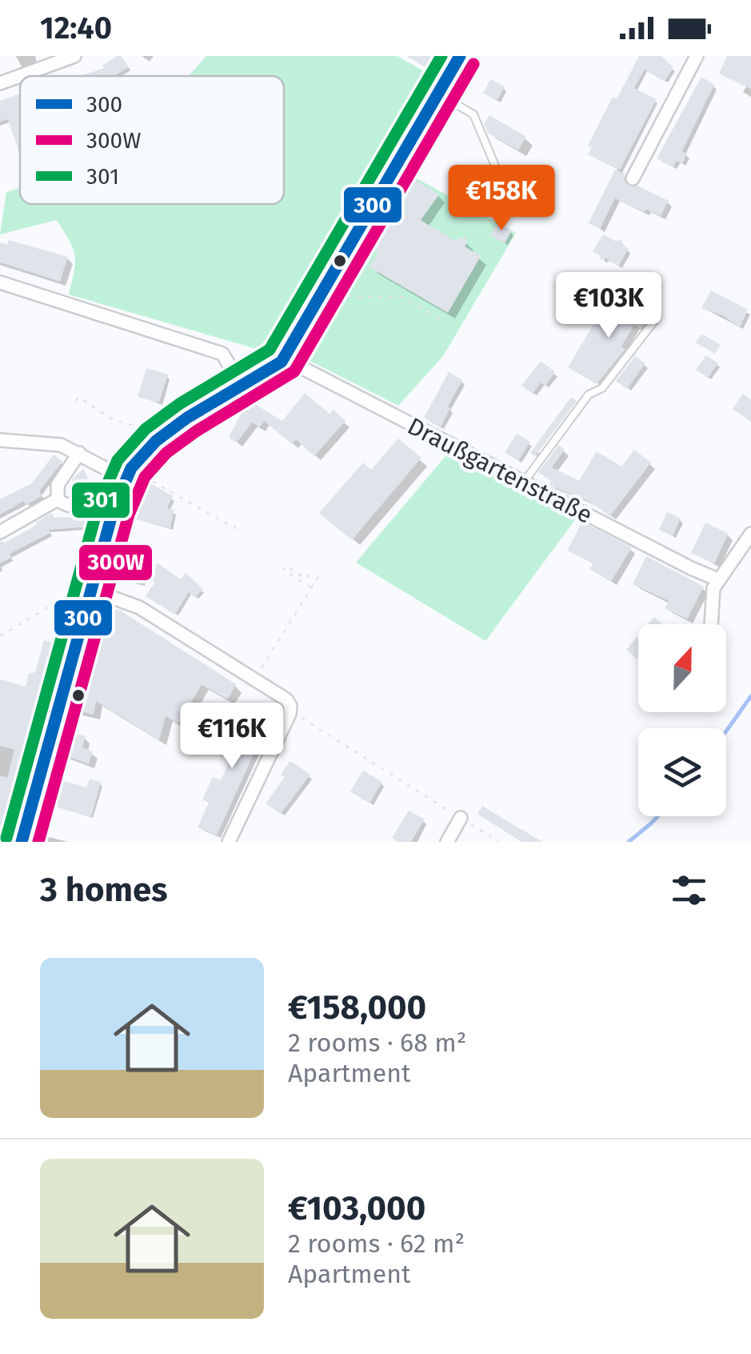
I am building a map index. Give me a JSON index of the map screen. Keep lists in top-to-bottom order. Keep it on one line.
{"streets":{"street":["Draußgartenstraße"]},"lines":["transit line 300","transit line 301","transit line 300W"],"legend":["300","300W","301"],"north":"top","page":{"status":"12:40","price":["€158K","€103K","€116K"],"heading":"3 homes","list":[{"name":"€158,000","note":"2 rooms · 68 m² · Apartment"},{"name":"€103,000","note":"2 rooms · 62 m² · Apartment"}]}}
